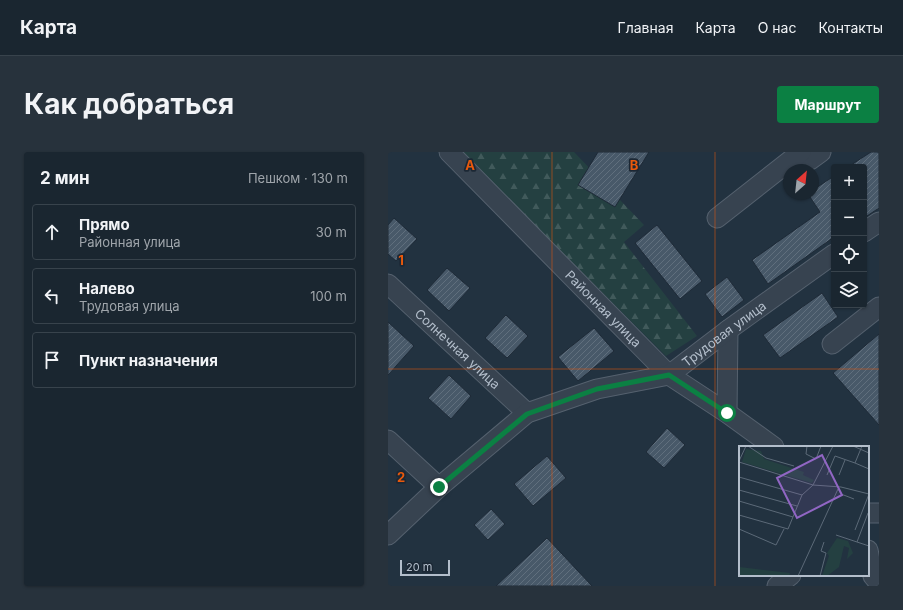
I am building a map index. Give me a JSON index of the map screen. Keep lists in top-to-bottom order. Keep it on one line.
{"streets":{"street":["Районная улица","Трудовая улица","Солнечная улица"]},"crossings":[["Районная улица","Трудовая улица"],["Трудовая улица","Солнечная улица"]],"scale_bar":"20 m","north":"top right","page":{"header":"Карта","nav":["Главная","Карта","О нас","Контакты"],"buttons":"Маршрут","title":"Как добраться","heading":["2 мин","Пешком · 130 m"],"map_buttons":["+","−"],"list":[["Прямо","Районная улица","30 m"],["Налево","Трудовая улица","100 m"],"Пункт назначения"],"scale":"20 m"},"grid":{"columns":["A","B"],"rows":["1","2"]}}
